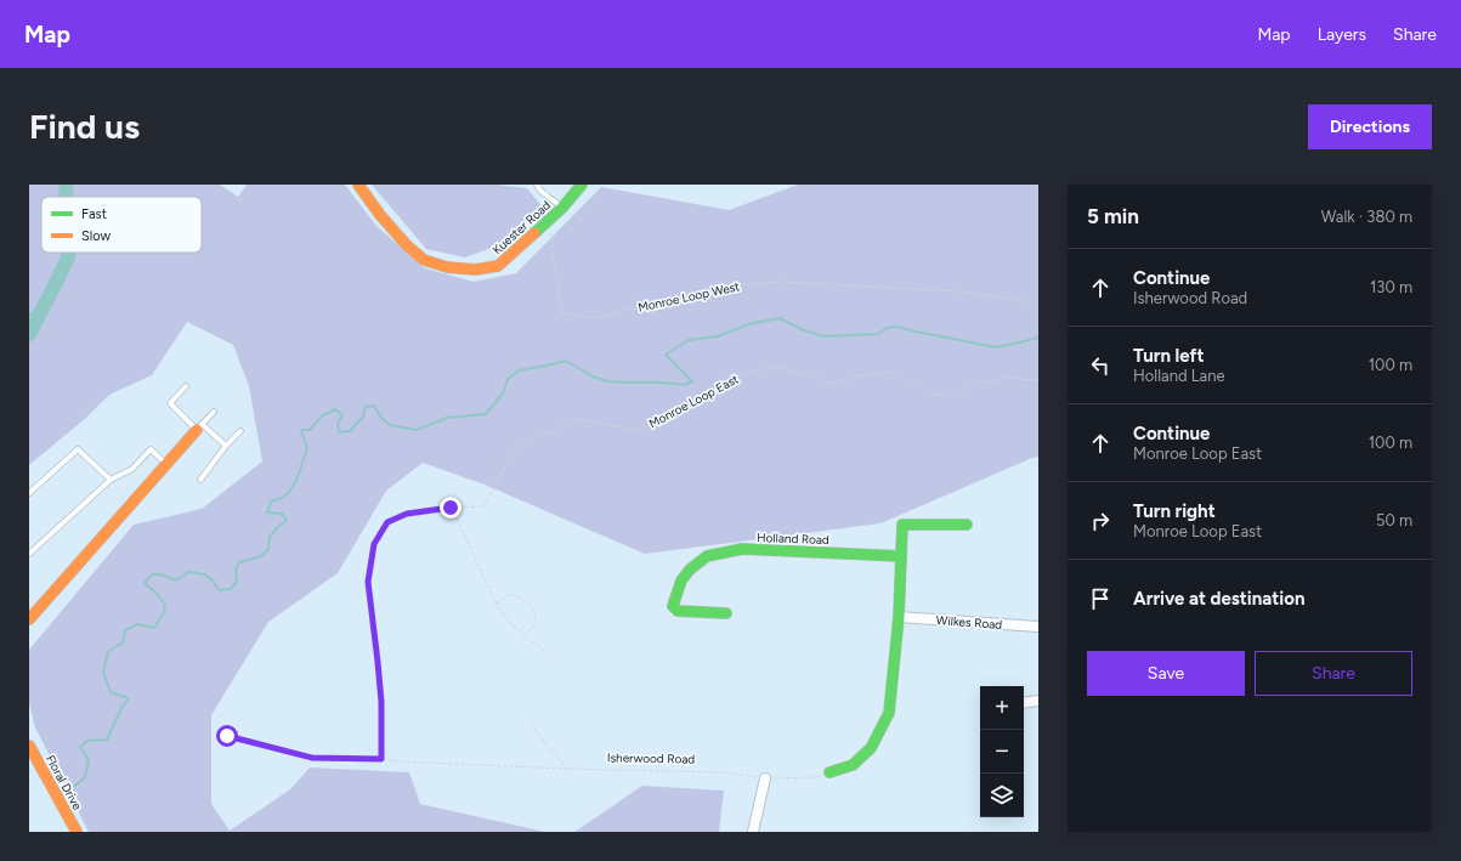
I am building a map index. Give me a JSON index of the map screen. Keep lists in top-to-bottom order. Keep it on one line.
{"streets":{"street":["Kuester Road","Holland Road","Wilkes Road","Floral Drive"],"path":["Monroe Loop West","Monroe Loop East","Isherwood Road"]},"crossings":[["Monroe Loop East","Isherwood Road"]],"legend":["Fast","Slow"],"page":{"header":"Map","nav":["Map","Layers","Share"],"buttons":["Directions",["Save","Share"]],"title":"Find us","heading":["5 min","Walk · 380 m"],"list":[["Continue","Isherwood Road","130 m"],["Turn left","Holland Lane","100 m"],["Continue","Monroe Loop East","100 m"],["Turn right","Monroe Loop East","50 m"],"Arrive at destination"],"map_buttons":["+","−"]}}
